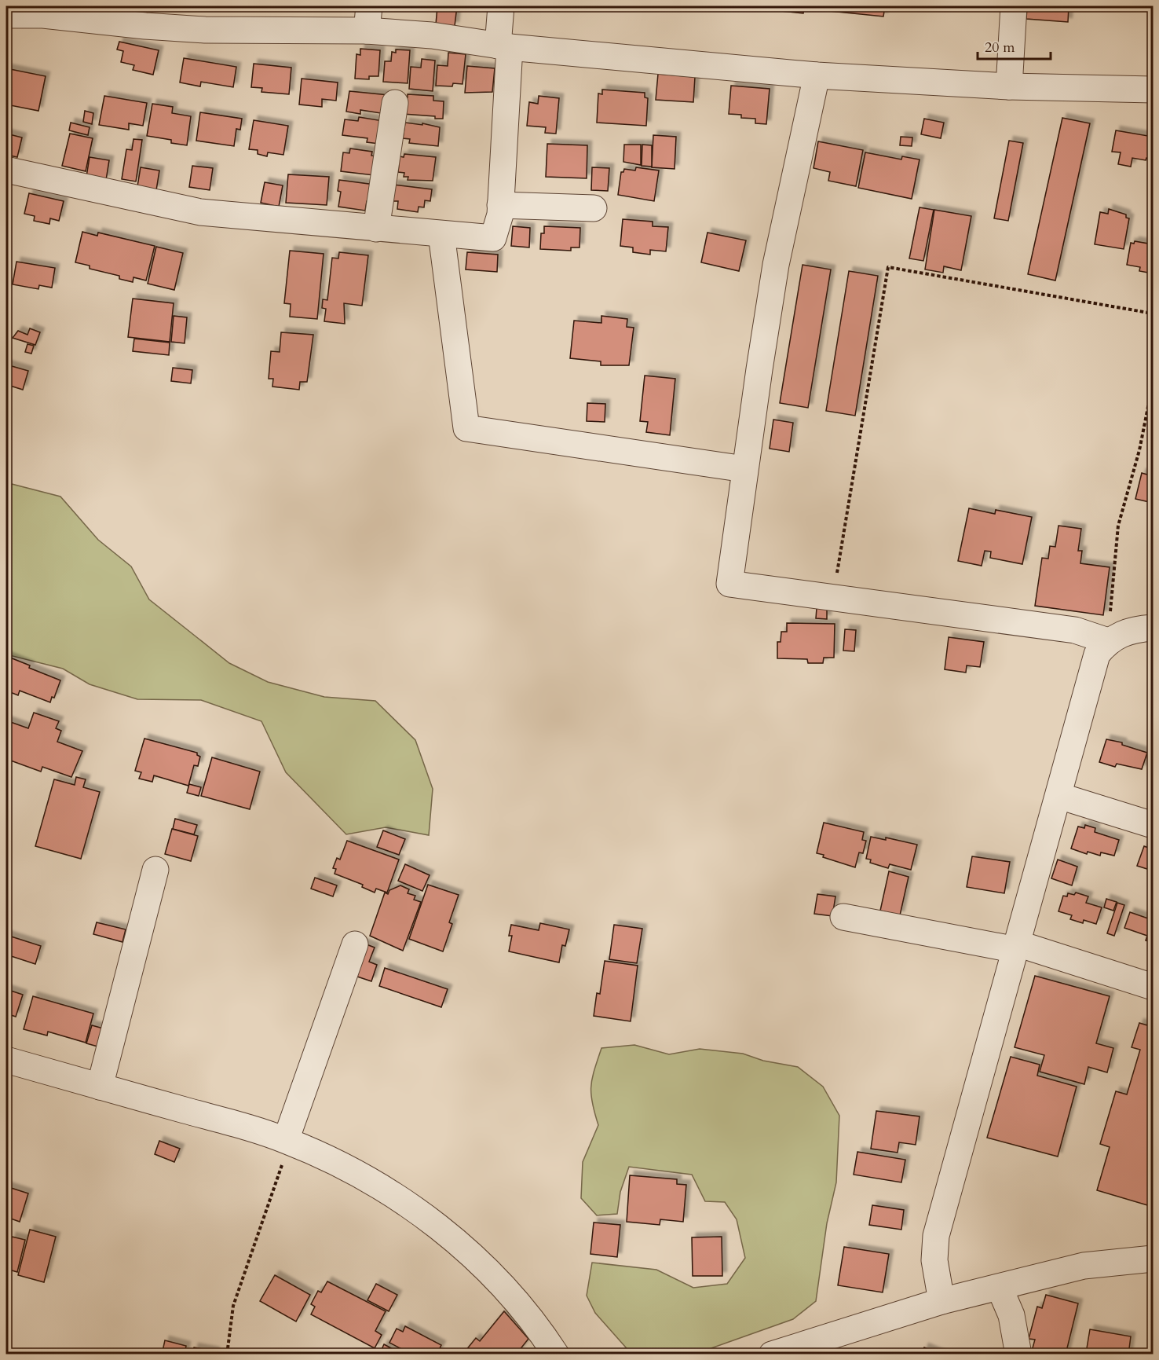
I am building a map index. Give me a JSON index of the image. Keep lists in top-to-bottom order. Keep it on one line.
{"scale_bar":"20 m"}
